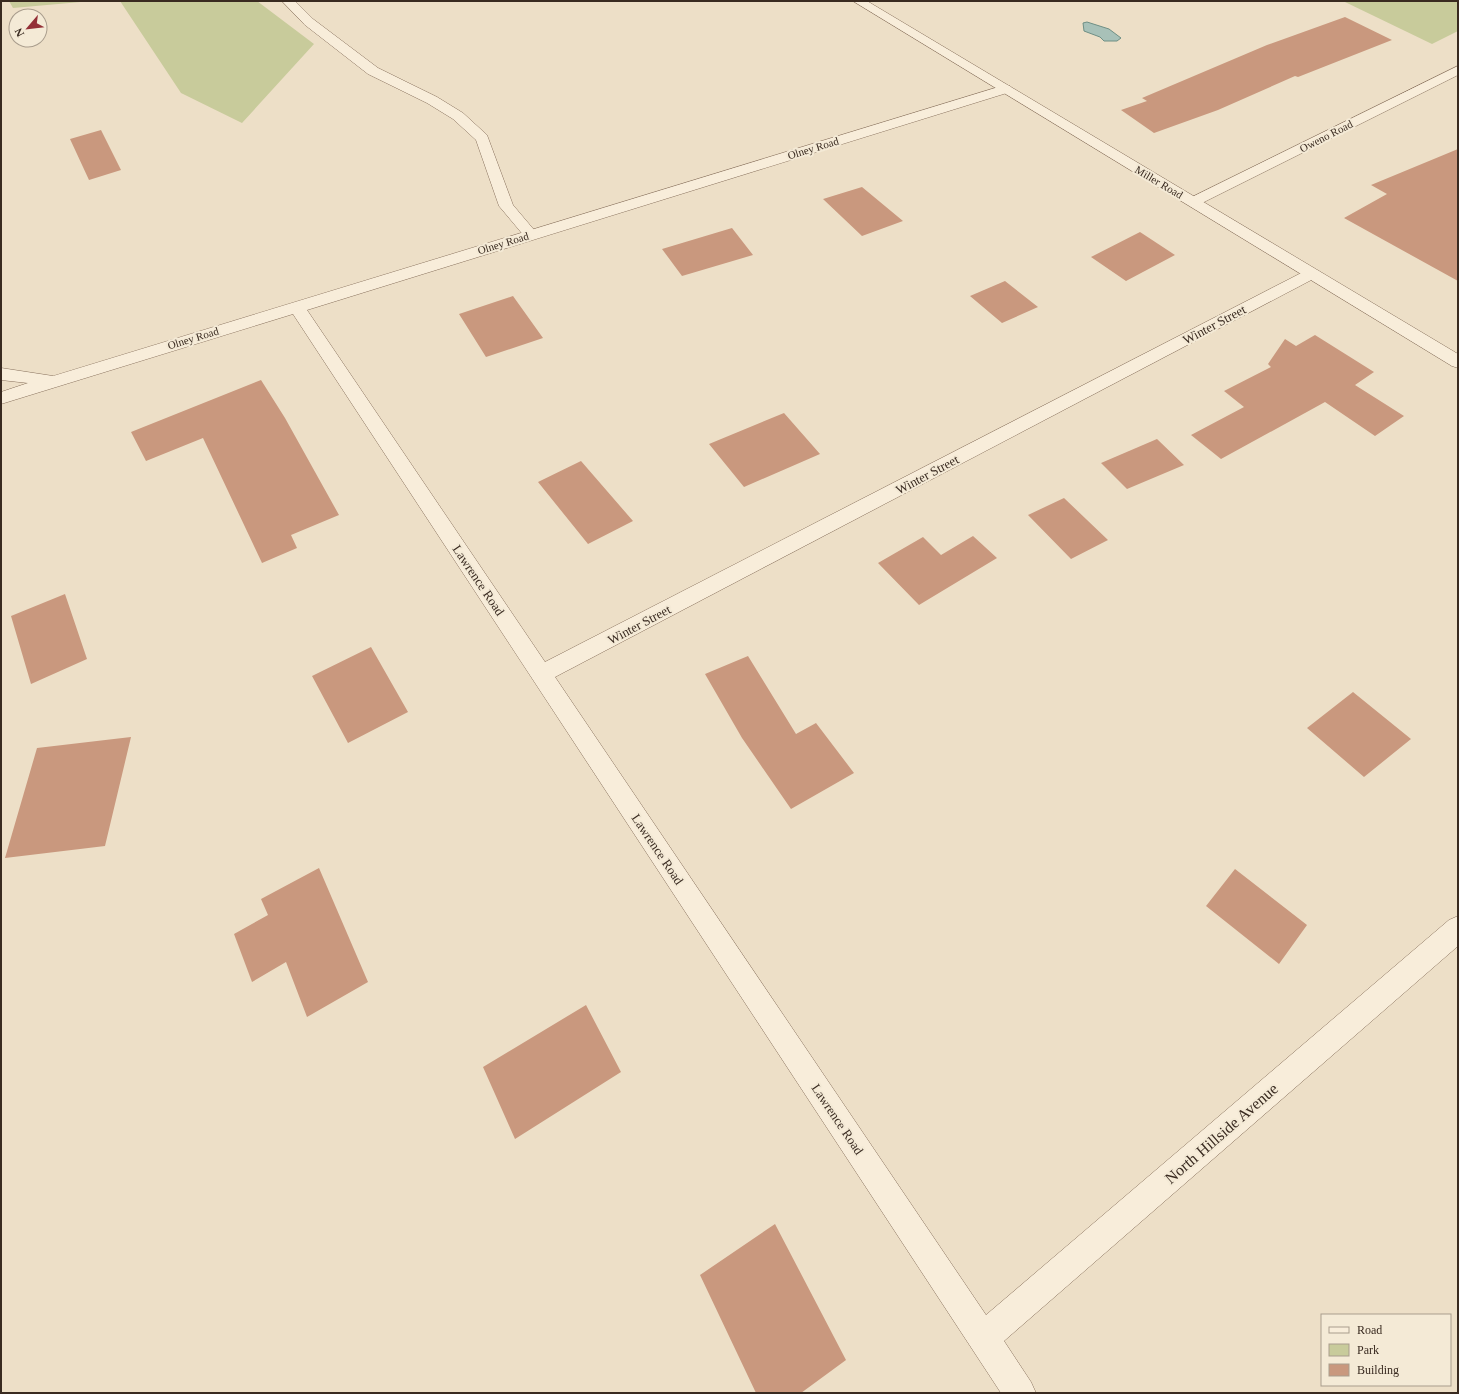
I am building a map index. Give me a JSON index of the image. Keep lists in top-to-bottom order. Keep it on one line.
{"streets":{"street":["Oweno Road","Olney Road","Miller Road","Winter Street","Lawrence Road","North Hillside Avenue"]},"crossings":[["Oweno Road","Miller Road"],["Olney Road","Miller Road"],["Olney Road","Lawrence Road"],["Miller Road","Winter Street"],["Winter Street","Lawrence Road"],["Lawrence Road","North Hillside Avenue"]],"legend":["Road","Park","Building"],"north":"bottom left"}
